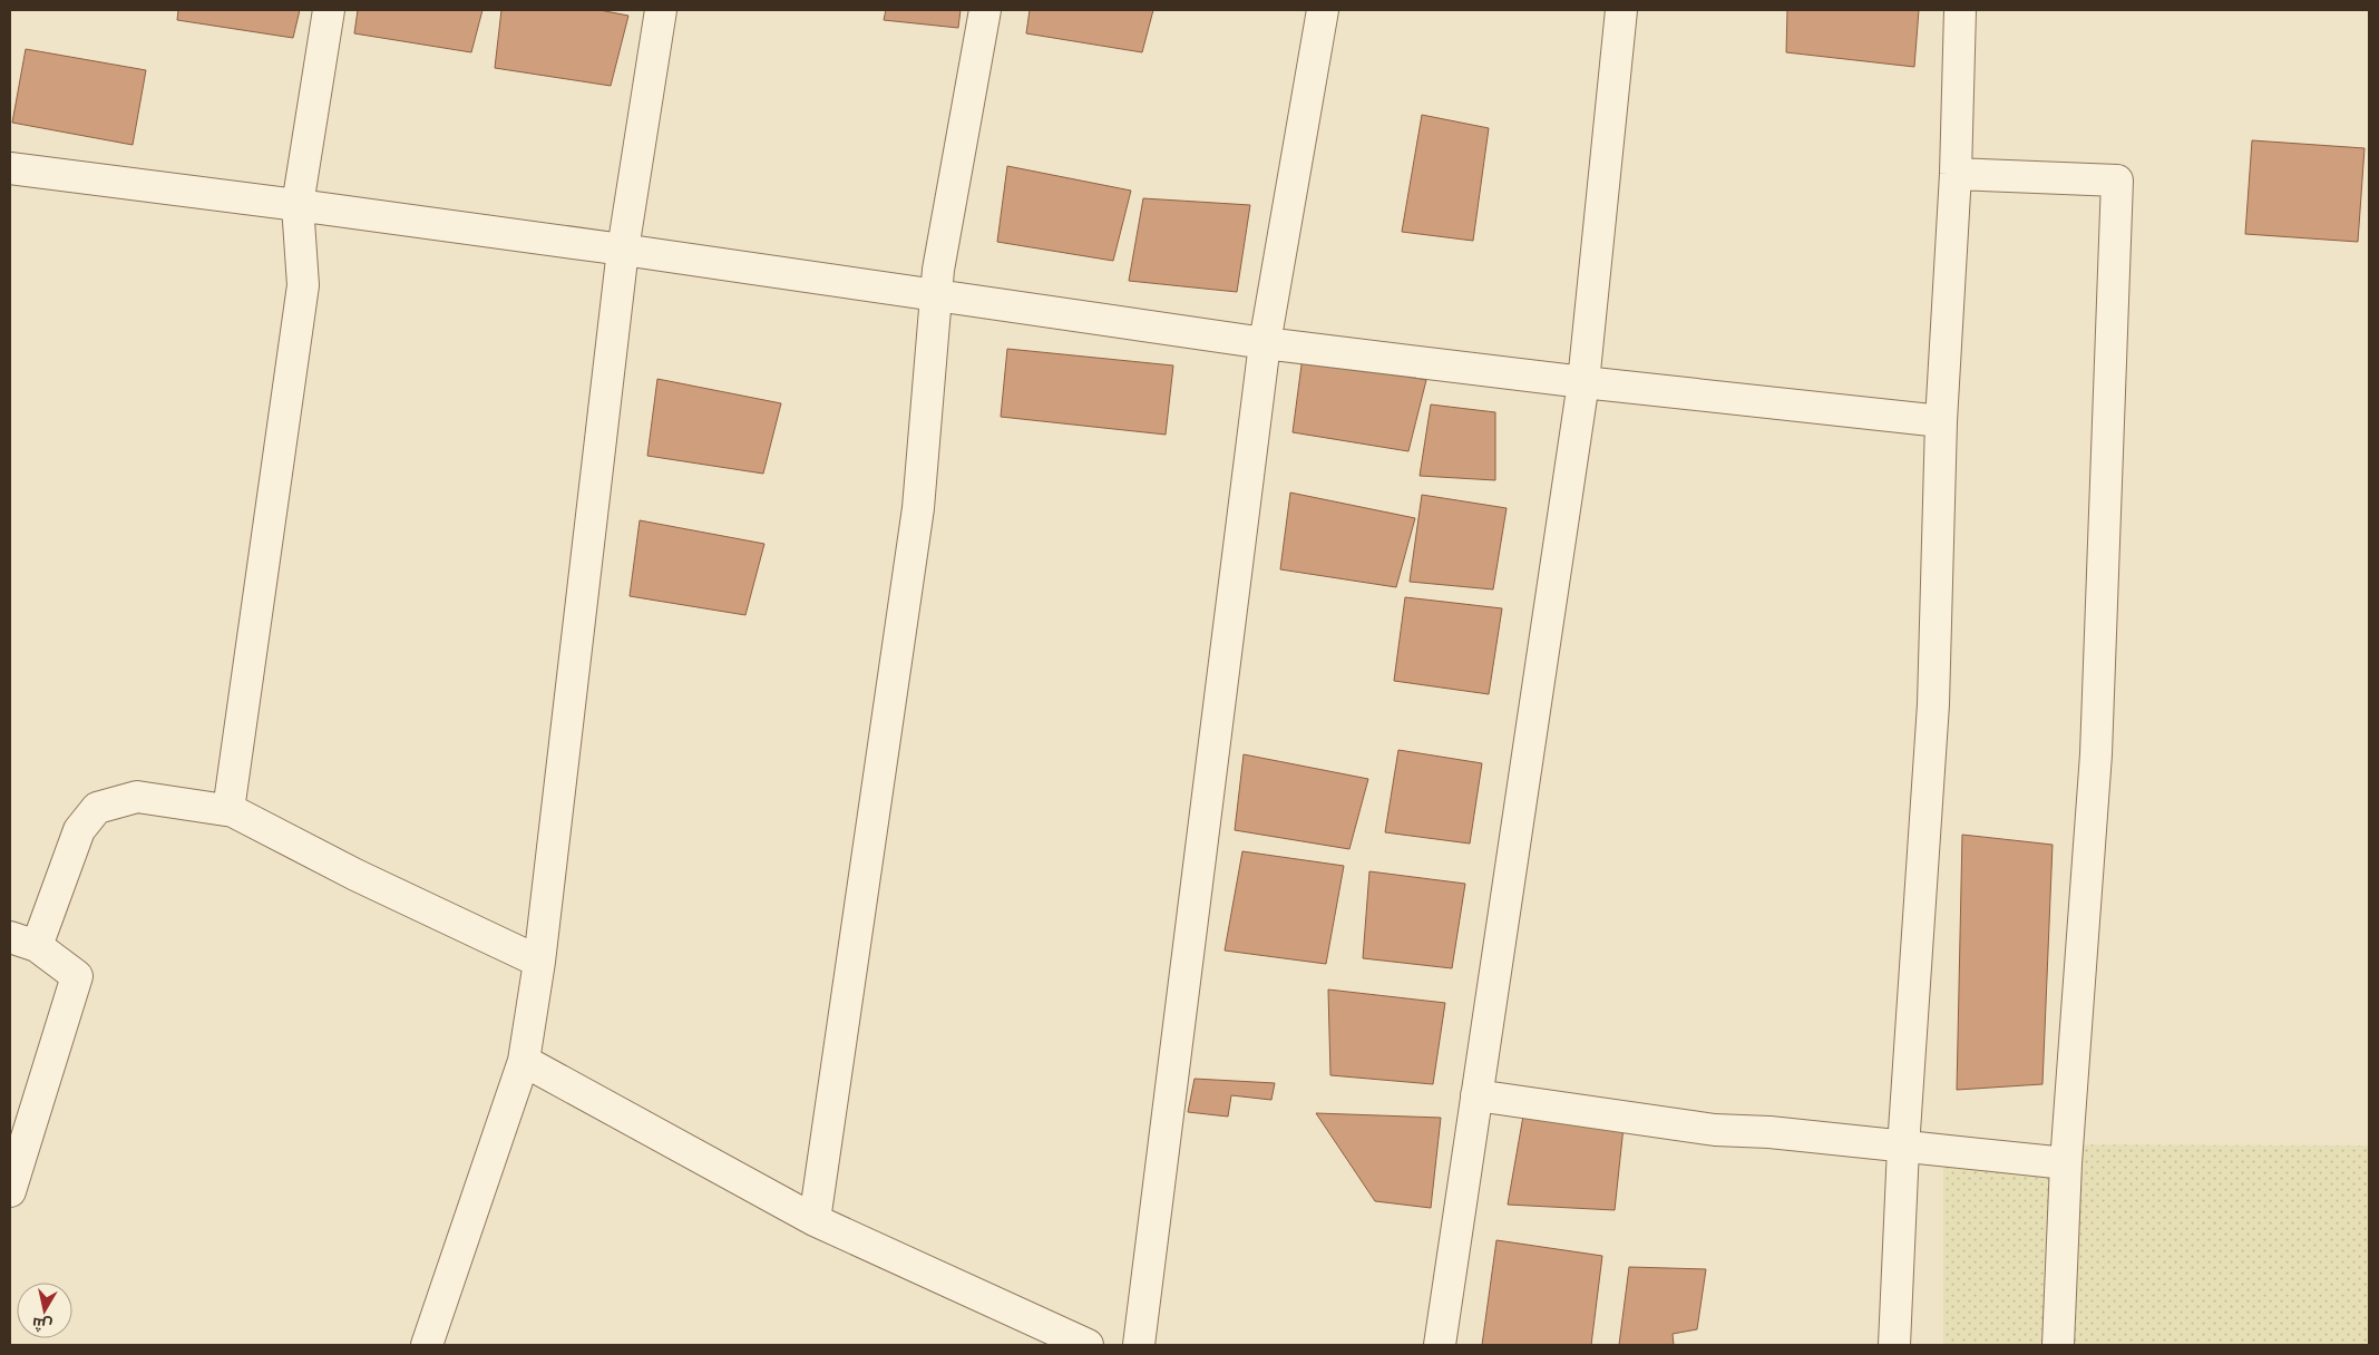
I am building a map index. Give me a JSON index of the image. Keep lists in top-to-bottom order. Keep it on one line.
{"north":"bottom"}
